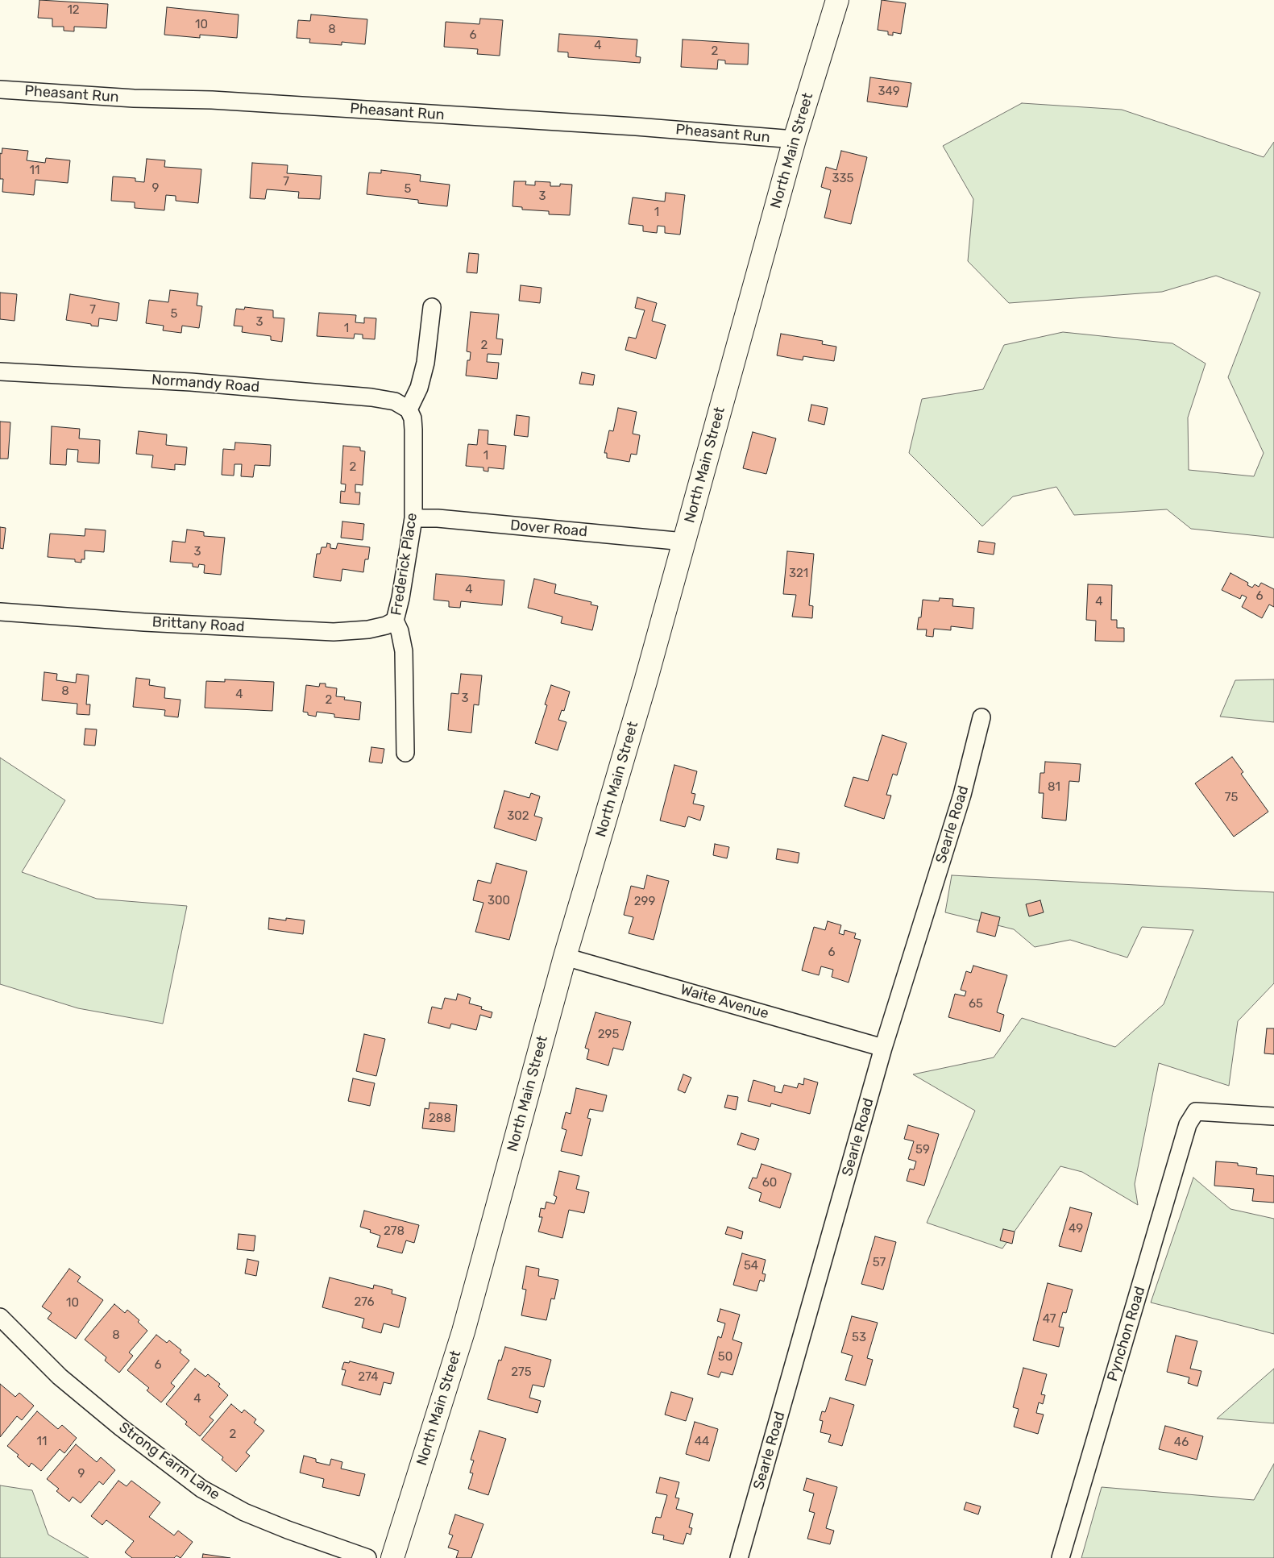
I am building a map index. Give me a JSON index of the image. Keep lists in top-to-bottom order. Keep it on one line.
{"streets":{"street":["Pheasant Run","North Main Street","Normandy Road","Dover Road","Frederick Place","Brittany Road","Searle Road","Waite Avenue","Pynchon Road","Strong Farm Lane"]},"crossings":[["Pheasant Run","North Main Street"],["North Main Street","Dover Road"],["North Main Street","Waite Avenue"],["Normandy Road","Frederick Place"],["Dover Road","Frederick Place"],["Frederick Place","Brittany Road"],["Searle Road","Waite Avenue"]],"house_numbers":["12","10","8","6","4","2","349","11","335","7","9","5","3","1","7","5","3","1","2","1","2","3","321","4","6","4","8","4","3","2","81","75","302","300","299","6","65","295","288","59","60","49","278","57","54","276","10","47","8","53","50","6","275","274","4","2","11","44","46","9"]}
